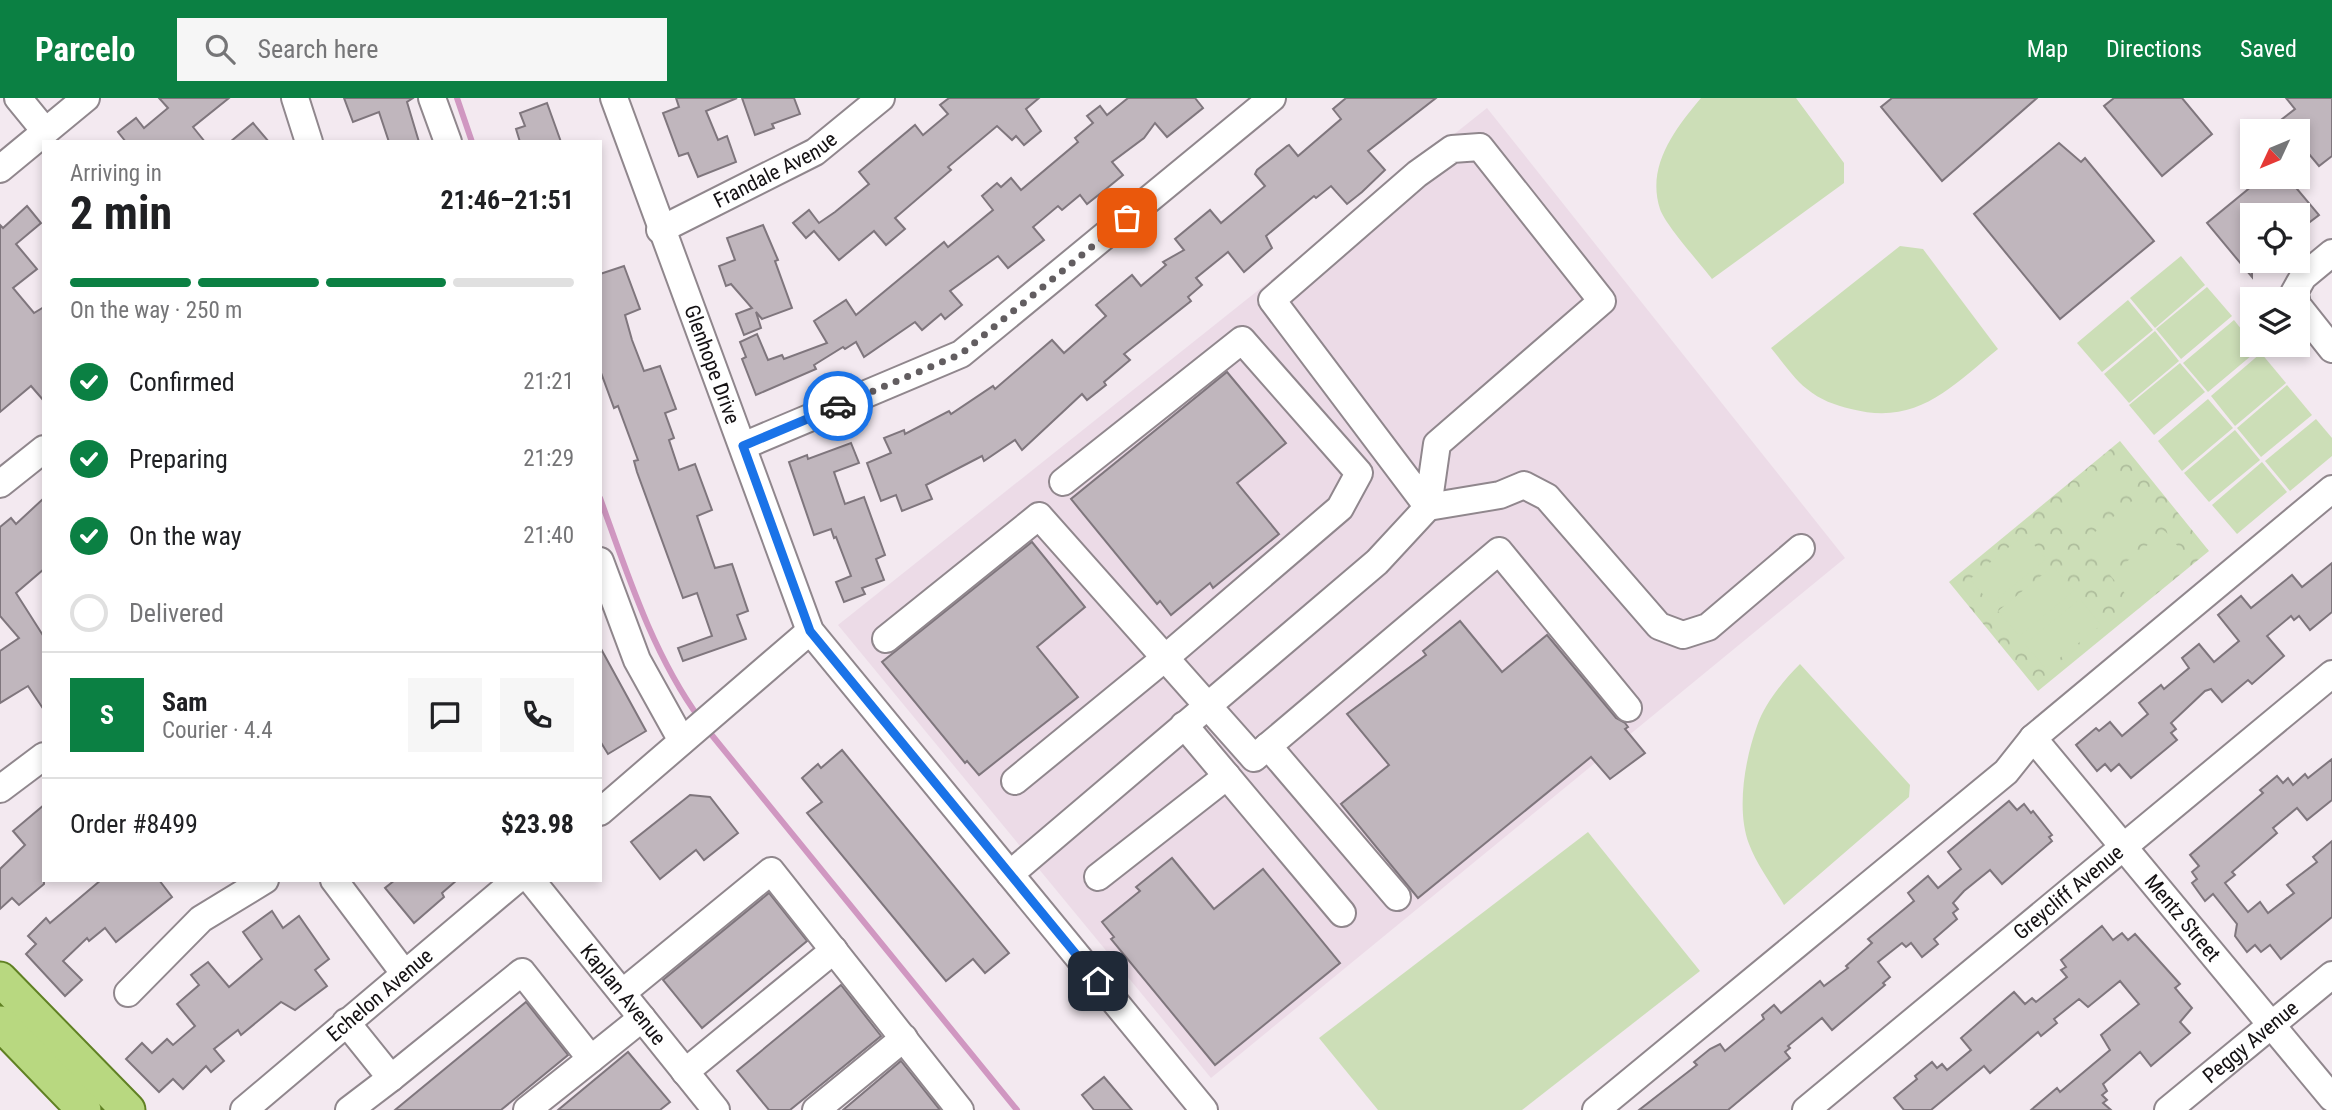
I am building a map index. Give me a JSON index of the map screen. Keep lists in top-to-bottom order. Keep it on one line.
{"streets":{"street":["Frandale Avenue","Glenhope Drive","Greycliff Avenue","Mentz Street","Echelon Avenue","Kaplan Avenue","Peggy Avenue"]},"crossings":[["Frandale Avenue","Glenhope Drive"],["Greycliff Avenue","Mentz Street"],["Mentz Street","Peggy Avenue"]],"north":"bottom left","page":{"header":"Parcelo","search":"Search here","nav":["Map","Directions","Saved"],"heading":["2 min","Arriving in","21:46–21:51"],"panel":["Sam","Courier · 4.4","Order #8499","$23.98"],"bar":"On the way · 250 m","list":[["Confirmed","21:21"],["Preparing","21:29"],["On the way","21:40"],"Delivered"],"round":"S"}}
